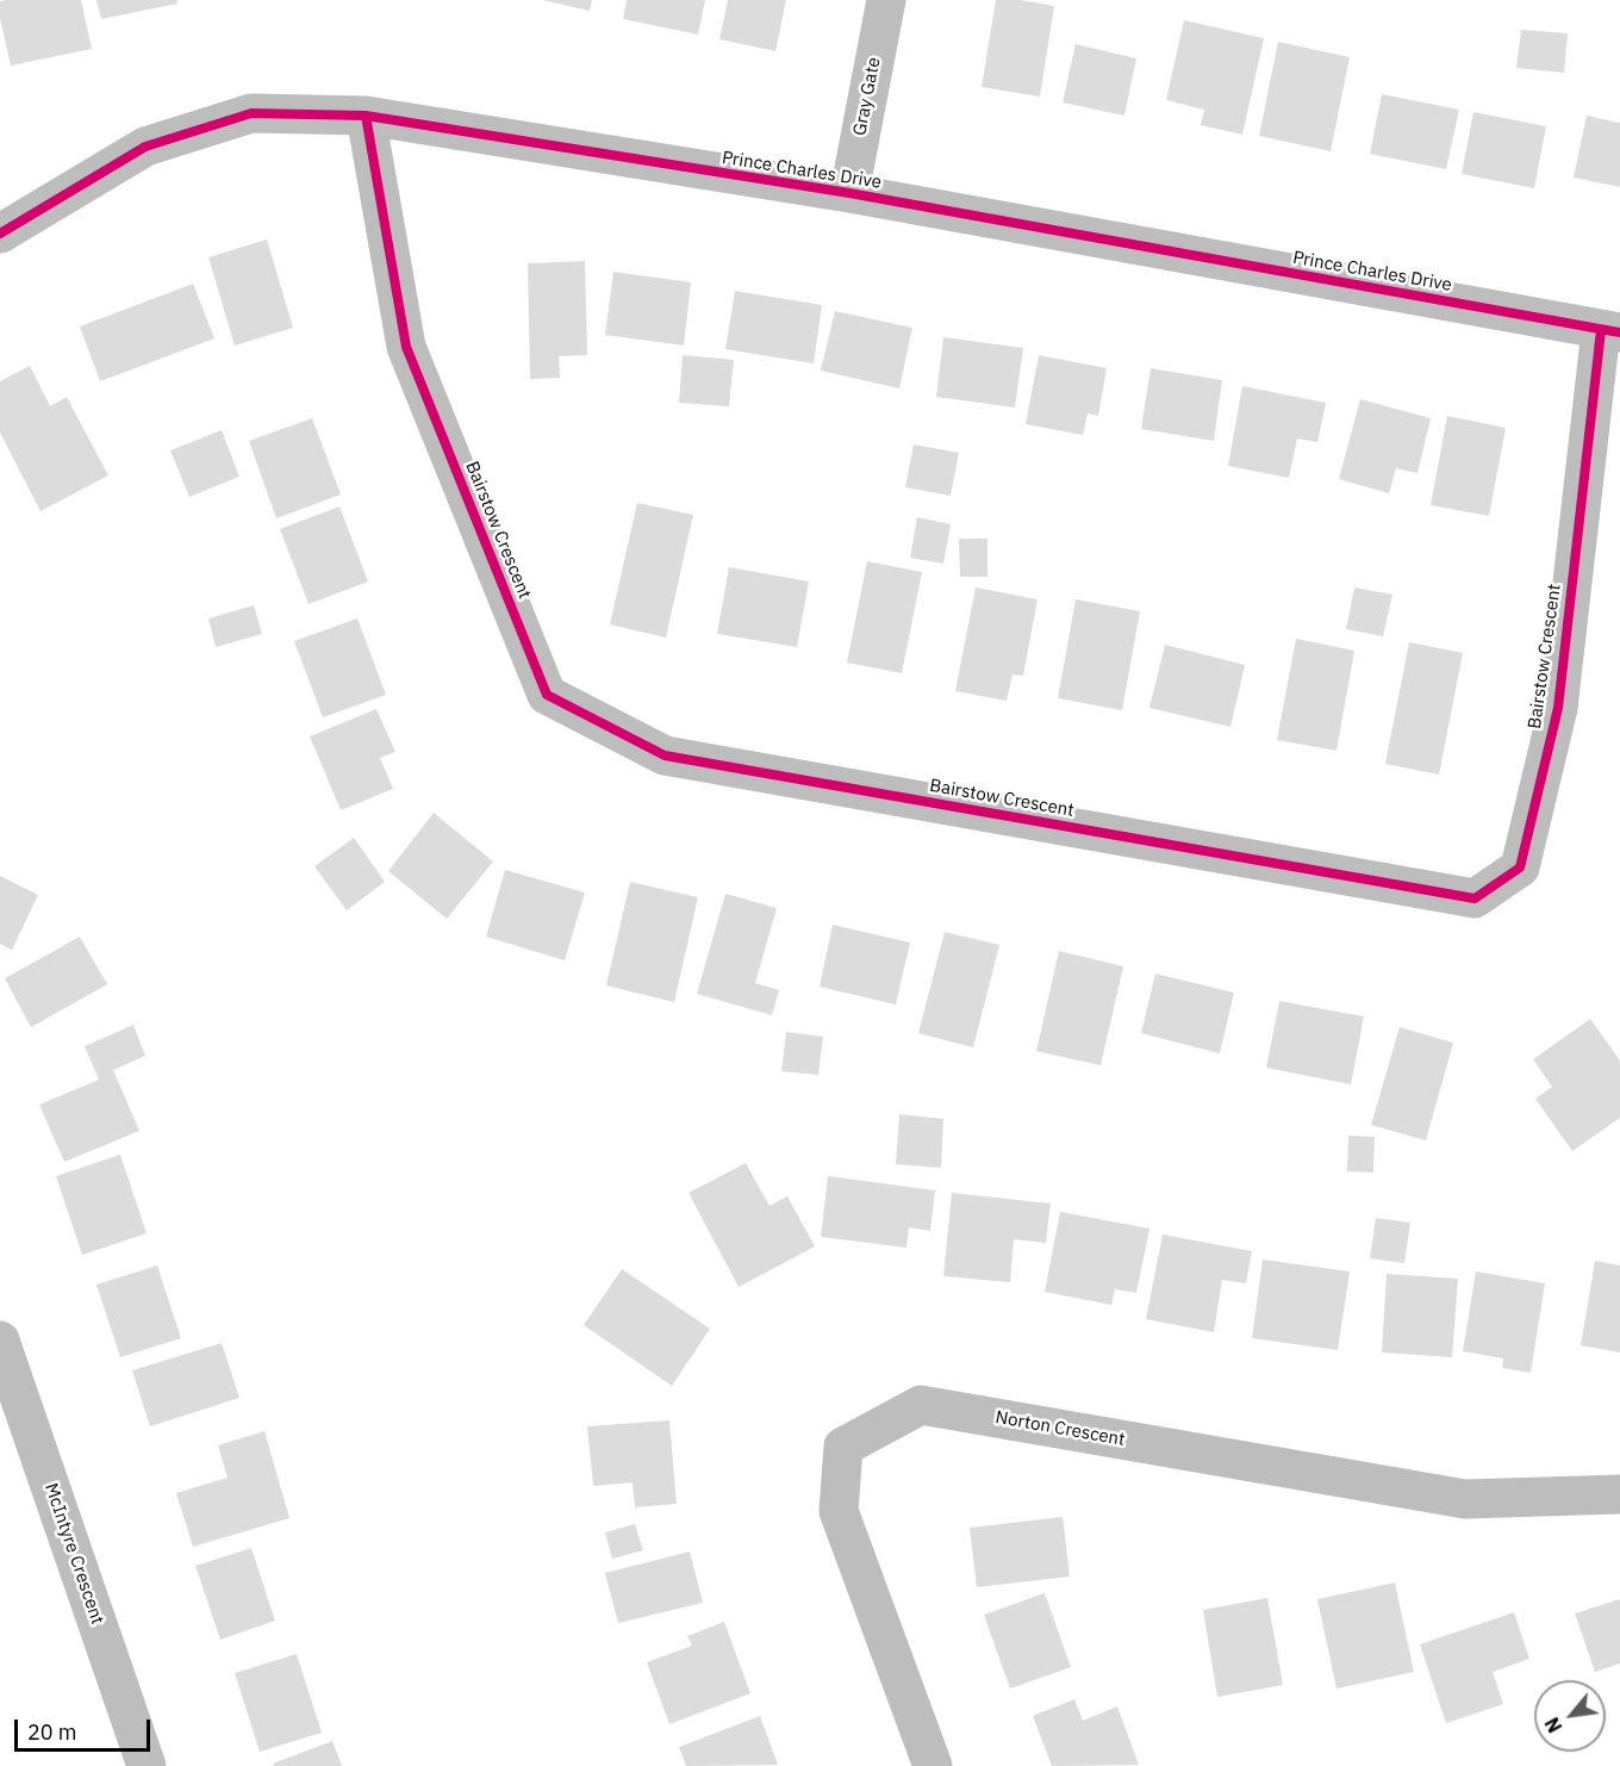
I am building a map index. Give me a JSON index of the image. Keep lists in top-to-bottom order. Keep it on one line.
{"streets":{"street":["Gray Gate","Prince Charles Drive","Bairstow Crescent","Norton Crescent","McIntyre Crescent"]},"crossings":[["Gray Gate","Prince Charles Drive"],["Prince Charles Drive","Bairstow Crescent"]],"scale_bar":"20 m","north":"bottom left"}
